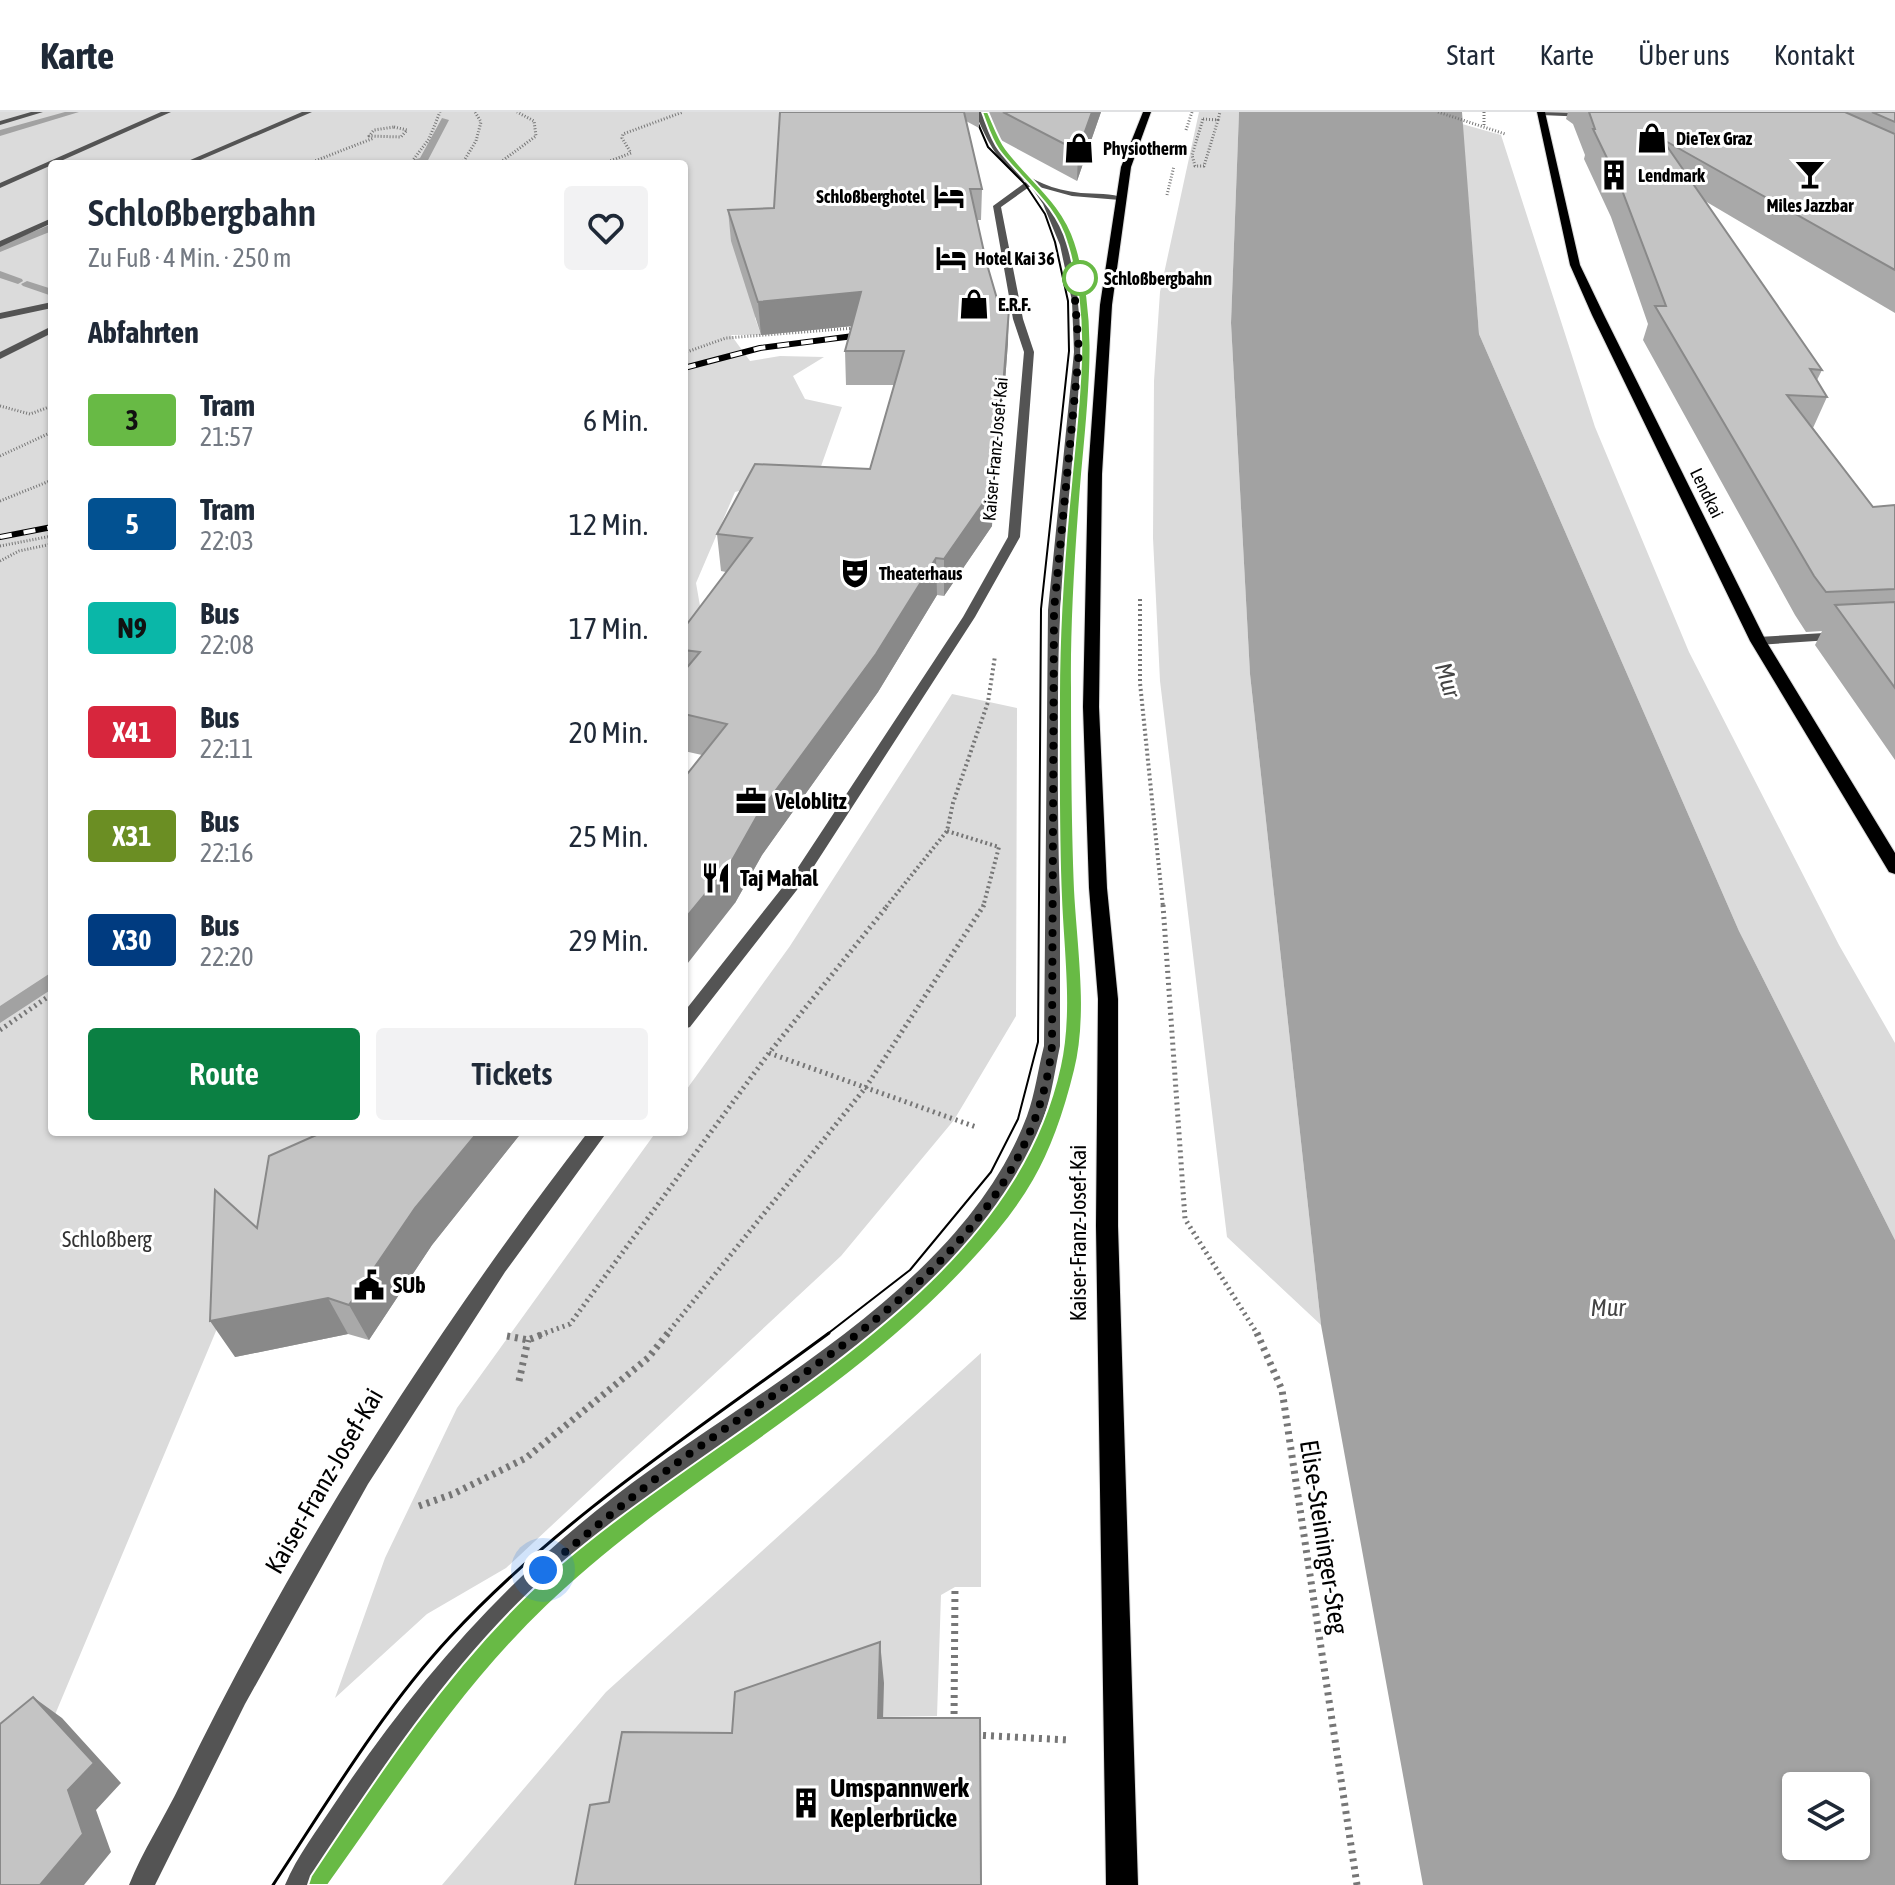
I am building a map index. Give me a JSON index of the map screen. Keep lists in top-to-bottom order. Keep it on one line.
{"streets":{"main road":["Kaiser-Franz-Josef-Kai","Lendkai"],"path":["Elise-Steininger-Steg"]},"water":["Mur"],"parks":["Schloßberg"],"places":{"shop":["DieTex Graz","Physiotherm","E.R.F."],"bar":["Miles Jazzbar"],"building":["Lendmark","Umspannwerk Keplerbrücke"],"hotel":["Schloßberghotel","Hotel Kai 36"],"other":["Schloßbergbahn"],"theatre":["Theaterhaus"],"office":["Veloblitz"],"restaurant":["Taj Mahal"],"public building":["SUb"]},"lines":["tram line 3"],"page":{"header":"Karte","nav":["Start","Karte","Über uns","Kontakt"],"heading":[["Schloßbergbahn","Zu Fuß · 4 Min. · 250 m"],"Abfahrten"],"list":[{"mark":"3","name":"Tram","note":"21:57","value":"6 Min."},{"mark":"5","name":"Tram","note":"22:03","value":"12 Min."},{"mark":"N9","name":"Bus","note":"22:08","value":"17 Min."},{"mark":"X41","name":"Bus","note":"22:11","value":"20 Min."},{"mark":"X31","name":"Bus","note":"22:16","value":"25 Min."},{"mark":"X30","name":"Bus","note":"22:20","value":"29 Min."}],"buttons":["Route","Tickets"]}}
